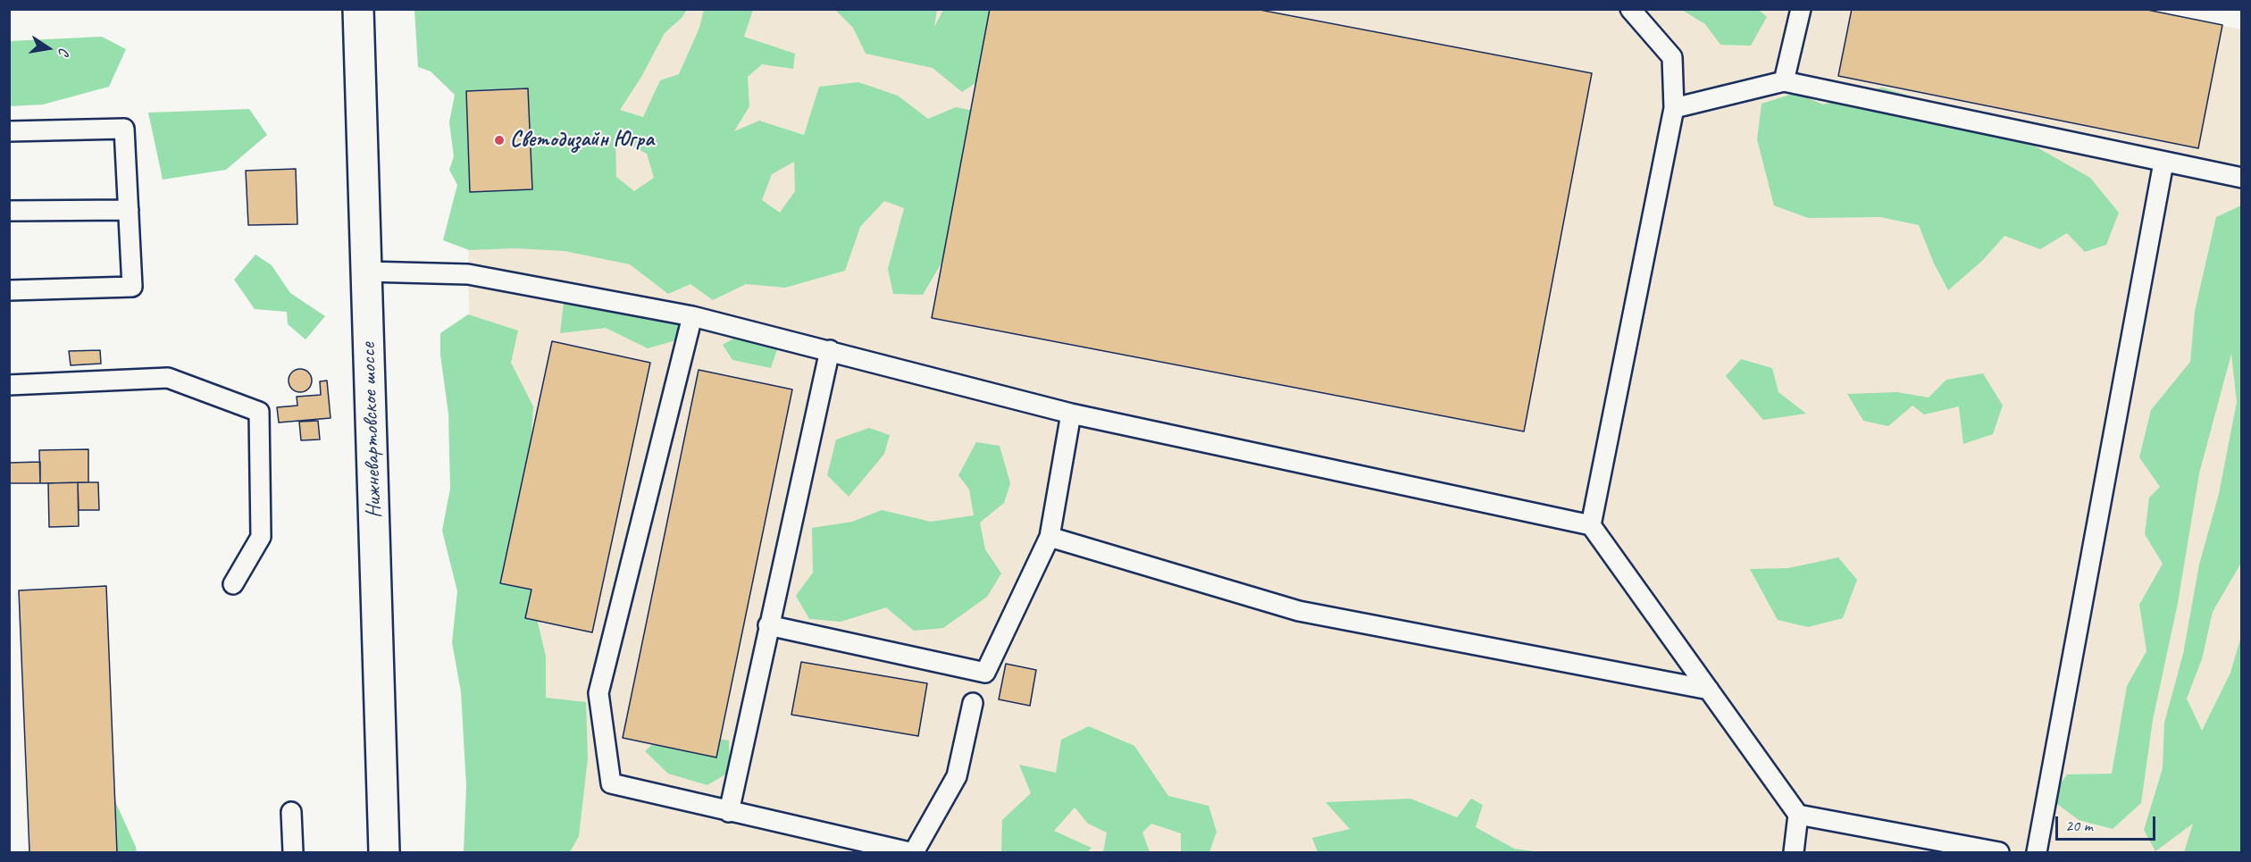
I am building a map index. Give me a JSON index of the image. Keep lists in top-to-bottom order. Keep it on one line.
{"streets":{"street":["Нижневартовское шоссе"]},"places":["Светодизайн Югра"],"scale_bar":"20 m","north":"right"}
